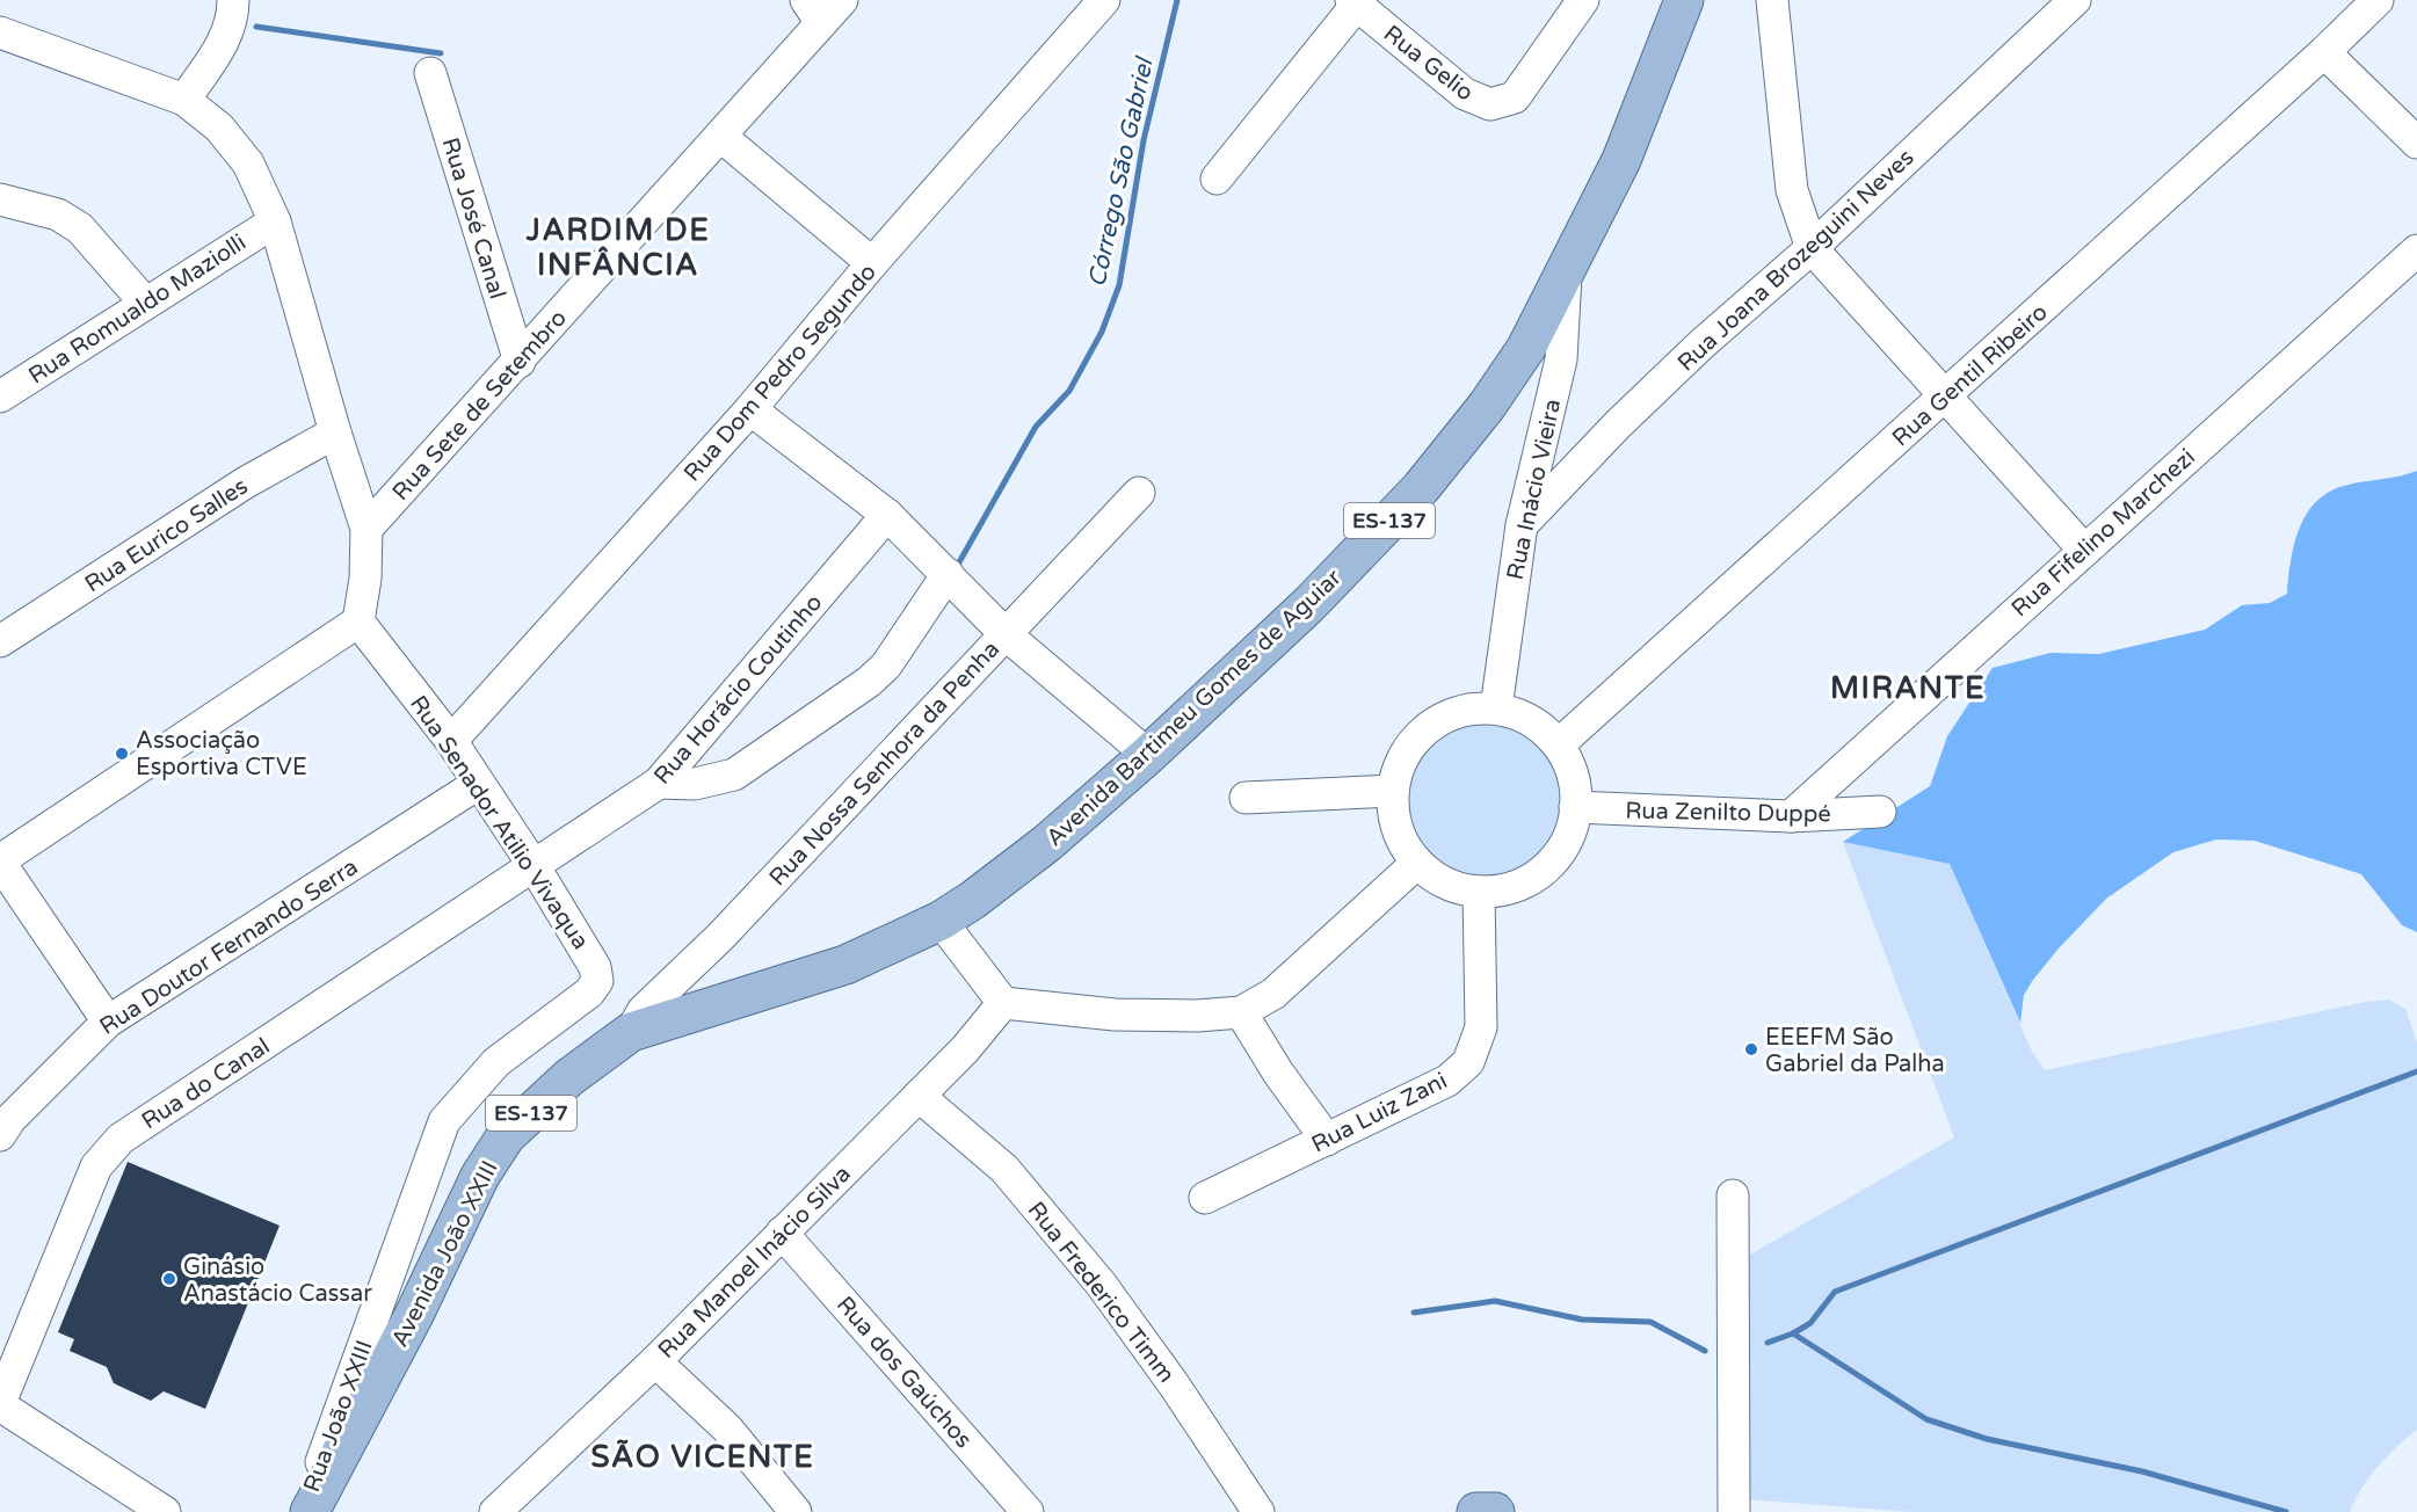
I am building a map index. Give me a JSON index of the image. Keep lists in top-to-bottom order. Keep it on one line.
{"streets":{"main road":["ES-137","Avenida Bartimeu Gomes de Aguiar","Avenida João XXIII"],"street":["Rua Gelio","Rua José Canal","Rua Joana Brozeguini Neves","Rua Romualdo Maziolli","Rua Dom Pedro Segundo","Rua Gentil Ribeiro","Rua Sete de Setembro","Rua Inácio Vieira","Rua Fifelino Marchezi","Rua Eurico Salles","Rua Horácio Coutinho","Rua Nossa Senhora da Penha","Rua Zenilto Duppé","Rua Senador Atilio Vivaqua","Rua Doutor Fernando Serra","Rua do Canal","Rua Luiz Zani","Rua Manoel Inácio Silva","Rua Frederico Timm","Rua dos Gaúchos","Rua João XXIII"]},"crossings":[["Rua José Canal","Rua Sete de Setembro"],["Rua Joana Brozeguini Neves","Rua Inácio Vieira"],["Rua Dom Pedro Segundo","Rua Senador Atilio Vivaqua"],["Rua Gentil Ribeiro","Rua Inácio Vieira"],["Rua Gentil Ribeiro","Rua Zenilto Duppé"],["Rua Gentil Ribeiro","Rua Luiz Zani"],["Rua Inácio Vieira","Avenida Bartimeu Gomes de Aguiar"],["Rua Inácio Vieira","Rua Zenilto Duppé"],["Rua Inácio Vieira","Rua Luiz Zani"],["Rua Fifelino Marchezi","Rua Zenilto Duppé"],["Rua Horácio Coutinho","Rua Senador Atilio Vivaqua"],["Rua Horácio Coutinho","Rua do Canal"],["Avenida Bartimeu Gomes de Aguiar","Avenida João XXIII"],["Rua Nossa Senhora da Penha","Avenida João XXIII"],["Rua Zenilto Duppé","Rua Luiz Zani"],["Rua Senador Atilio Vivaqua","Rua Doutor Fernando Serra"],["Rua Senador Atilio Vivaqua","Rua do Canal"],["Rua Senador Atilio Vivaqua","Rua João XXIII"],["Rua Manoel Inácio Silva","Rua Frederico Timm"],["Rua Manoel Inácio Silva","Rua dos Gaúchos"]],"districts":["JARDIM DE INFÂNCIA","MIRANTE","SÃO VICENTE"],"water":["Córrego São Gabriel"],"places":["Associação Esportiva CTVE","EEEFM São Gabriel da Palha","Ginásio Anastácio Cassar"]}
